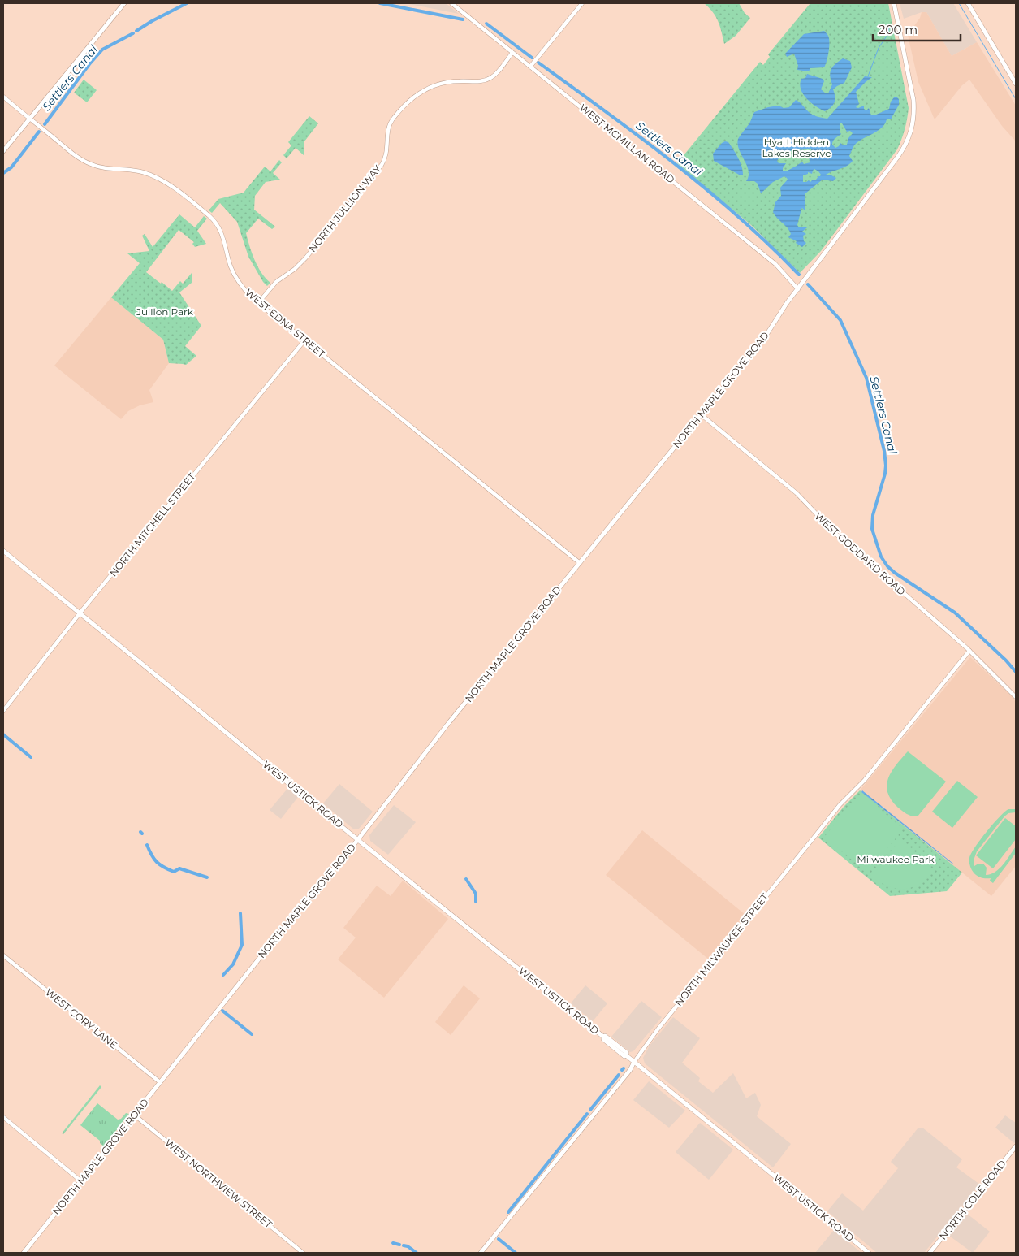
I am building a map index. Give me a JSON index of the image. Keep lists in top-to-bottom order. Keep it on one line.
{"streets":{"main road":["NORTH MAPLE GROVE ROAD","WEST USTICK ROAD","NORTH MILWAUKEE STREET","NORTH COLE ROAD"],"street":["WEST MCMILLAN ROAD","NORTH JULLION WAY","WEST EDNA STREET","NORTH MITCHELL STREET","WEST GODDARD ROAD","WEST CORY LANE","WEST NORTHVIEW STREET"]},"crossings":[["WEST MCMILLAN ROAD","NORTH JULLION WAY"],["WEST MCMILLAN ROAD","NORTH MAPLE GROVE ROAD"],["NORTH JULLION WAY","WEST EDNA STREET"],["WEST EDNA STREET","NORTH MAPLE GROVE ROAD"],["WEST EDNA STREET","NORTH MITCHELL STREET"],["NORTH MAPLE GROVE ROAD","WEST GODDARD ROAD"],["NORTH MAPLE GROVE ROAD","WEST USTICK ROAD"],["NORTH MAPLE GROVE ROAD","WEST CORY LANE"],["NORTH MAPLE GROVE ROAD","WEST NORTHVIEW STREET"],["NORTH MITCHELL STREET","WEST USTICK ROAD"],["WEST GODDARD ROAD","NORTH MILWAUKEE STREET"],["WEST USTICK ROAD","NORTH MILWAUKEE STREET"]],"water":["Settlers Canal"],"parks":["Hyatt Hidden Lakes Reserve","Jullion Park","Milwaukee Park"],"scale_bar":"200 m"}
